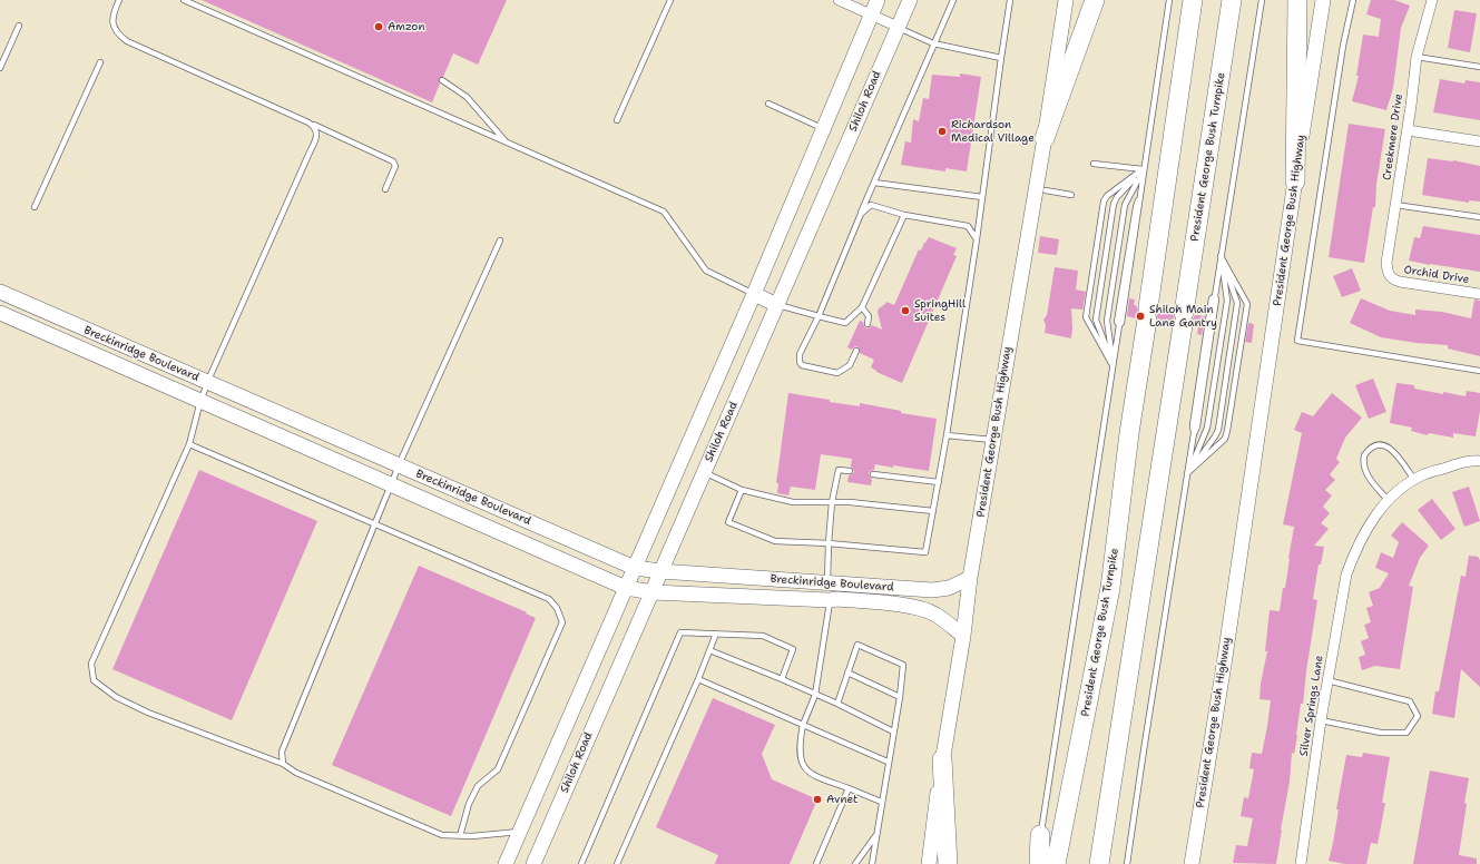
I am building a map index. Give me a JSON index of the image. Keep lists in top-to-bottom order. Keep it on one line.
{"streets":{"highway":["President George Bush Turnpike"],"main road":["Shiloh Road","President George Bush Highway","Breckinridge Boulevard"],"street":["Creekmere Drive","Orchid Drive","Silver Springs Lane"]},"crossings":[["Shiloh Road","Breckinridge Boulevard"],["Creekmere Drive","Orchid Drive"],["President George Bush Highway","Breckinridge Boulevard"]],"places":["Amzon","Richardson Medical Village","SpringHill Suites","Shiloh Main Lane Gantry","Avnet"]}
